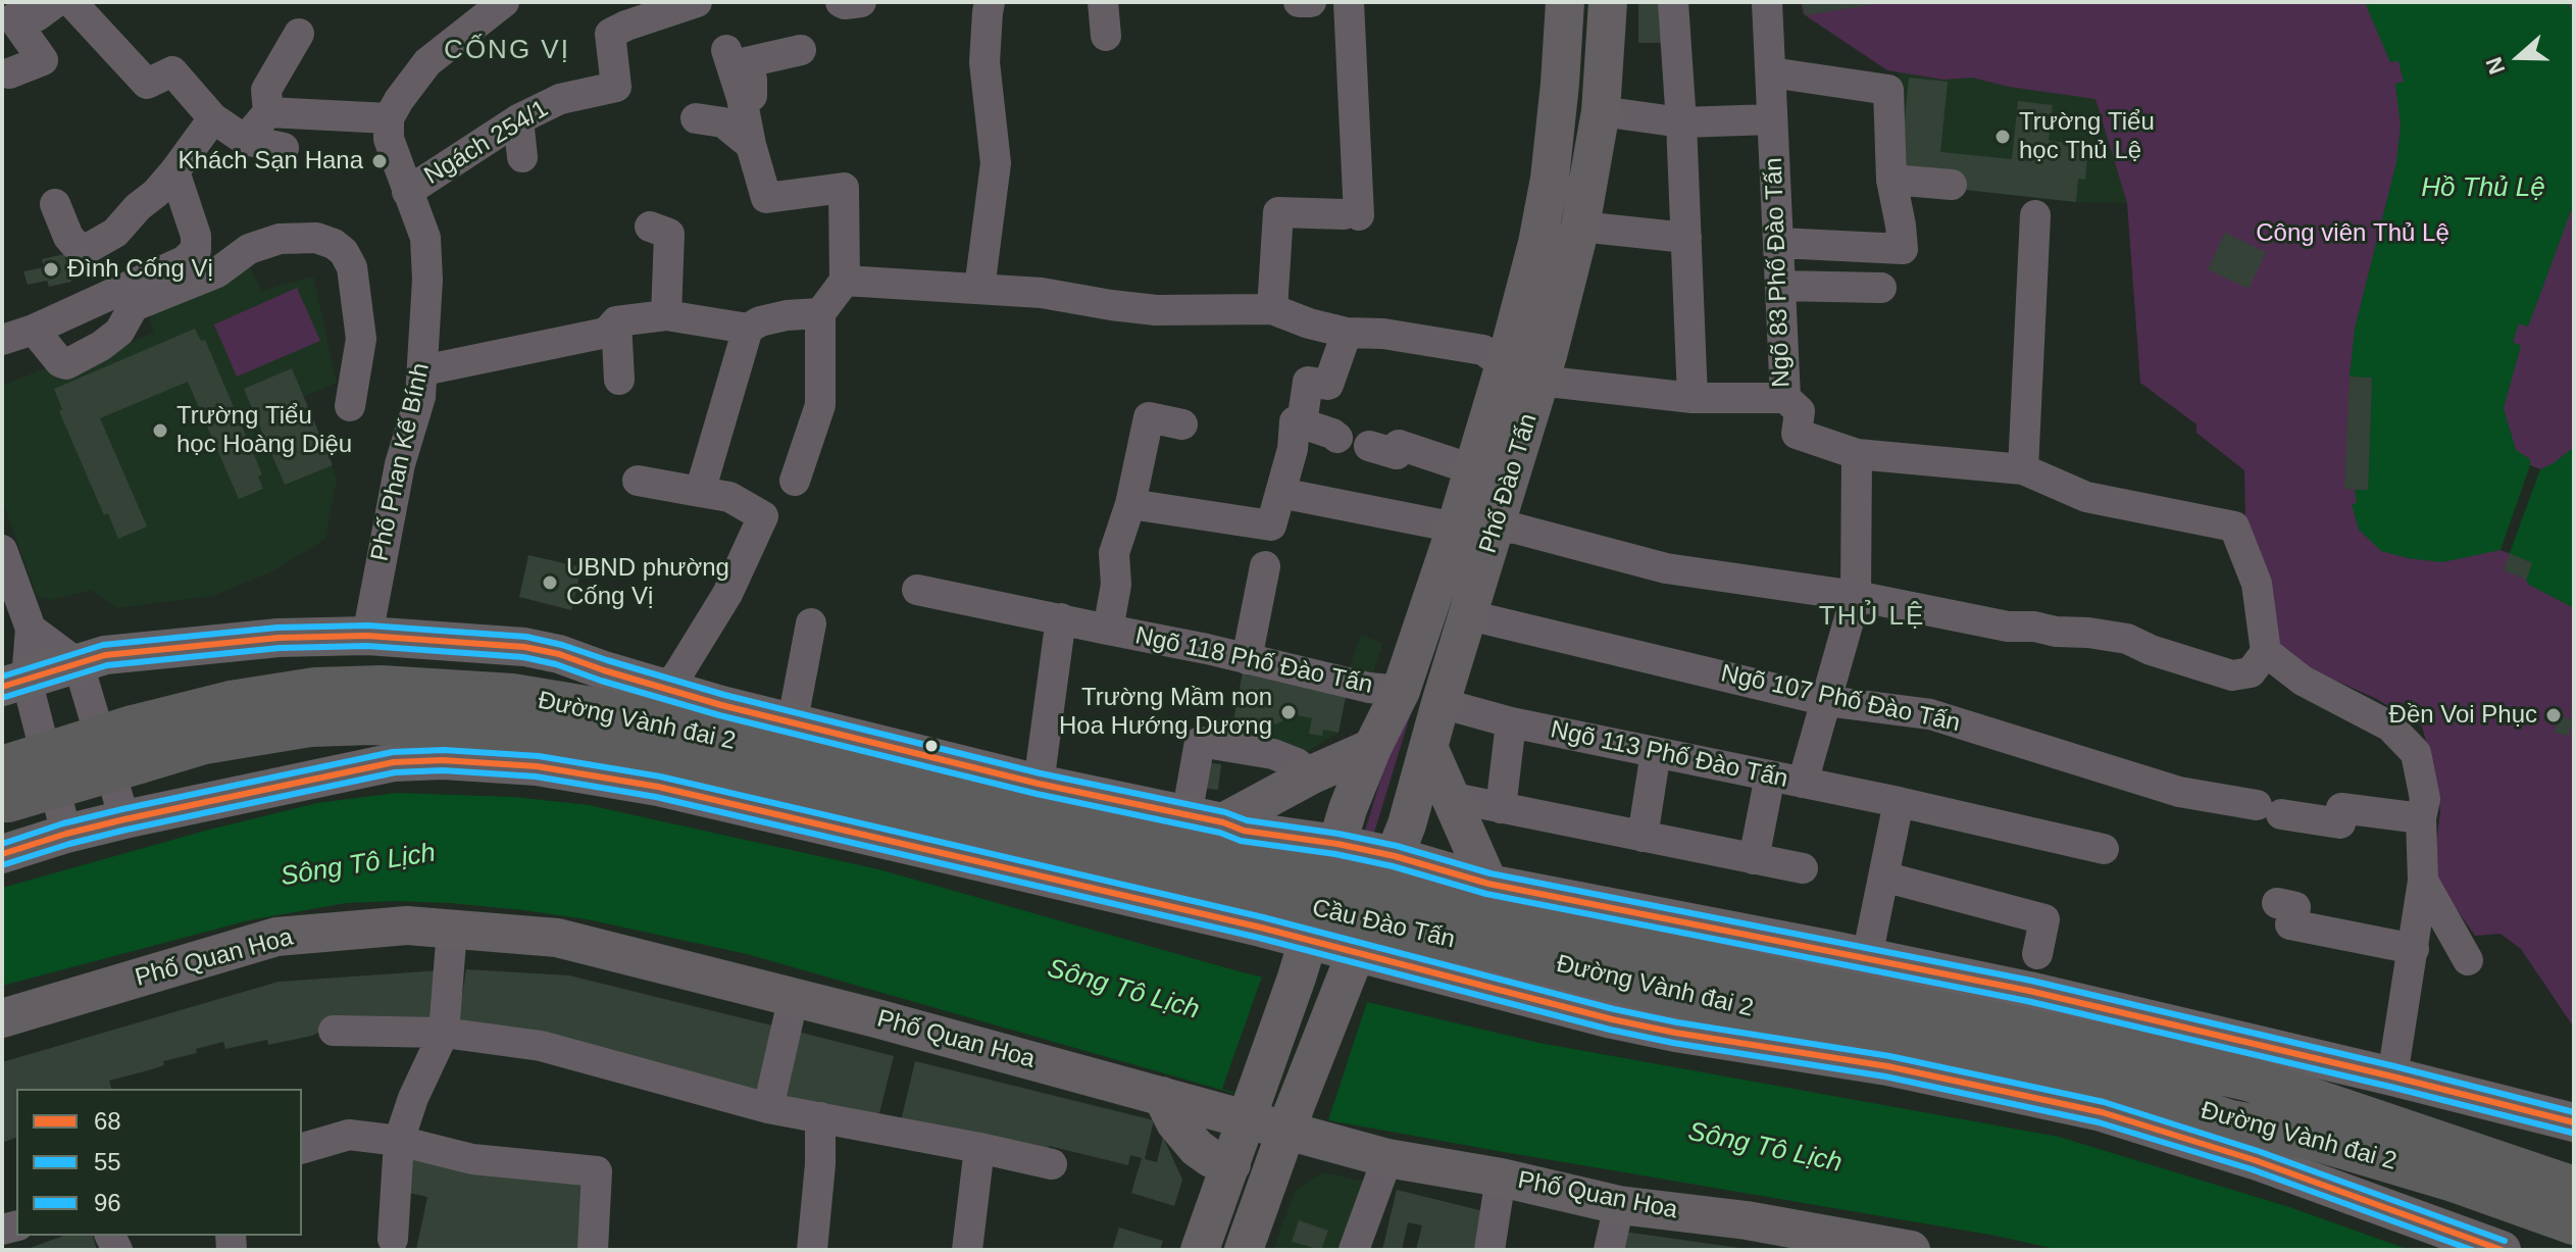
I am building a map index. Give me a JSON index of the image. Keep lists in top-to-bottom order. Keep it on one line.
{"streets":{"highway":["Đường Vành đai 2","Cầu Đào Tấn"],"main road":["Phố Đào Tấn","Phố Quan Hoa"],"street":["Ngách 254/1","Ngõ 83 Phố Đào Tấn","Phố Phan Kế Bính","Ngõ 118 Phố Đào Tấn","Ngõ 107 Phố Đào Tấn","Ngõ 113 Phố Đào Tấn"]},"crossings":[["Ngách 254/1","Phố Phan Kế Bính"],["Ngõ 83 Phố Đào Tấn","Phố Đào Tấn"],["Phố Đào Tấn","Ngõ 118 Phố Đào Tấn"],["Phố Đào Tấn","Ngõ 107 Phố Đào Tấn"],["Phố Đào Tấn","Ngõ 113 Phố Đào Tấn"],["Phố Đào Tấn","Phố Quan Hoa"],["Đường Vành đai 2","Cầu Đào Tấn"]],"districts":["CỐNG VỊ","THỦ LỆ"],"water":["Hồ Thủ Lệ","Sông Tô Lịch"],"parks":["Công viên Thủ Lệ"],"places":["Trường Tiểu học Thủ Lệ","Khách Sạn Hana","Đình Cống Vị","Trường Tiểu học Hoàng Diệu","UBND phường Cống Vị","Trường Mầm non Hoa Hướng Dương","Đền Voi Phục"],"lines":["transit line 96","transit line 68","transit line 55"],"legend":["68","55","96"],"north":"left"}
